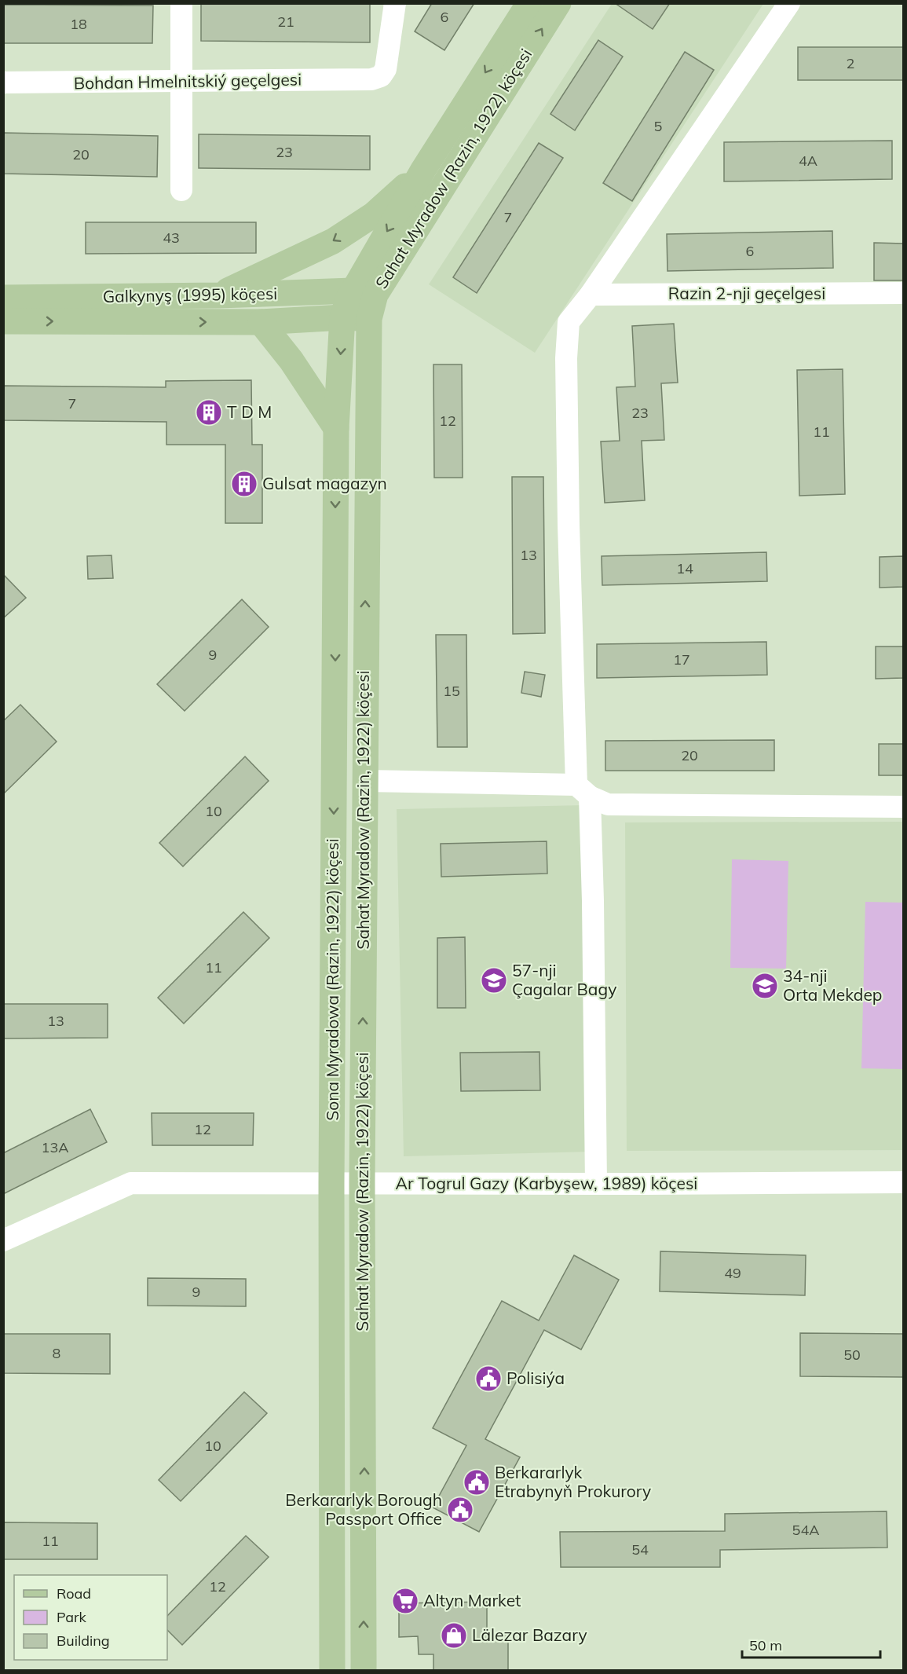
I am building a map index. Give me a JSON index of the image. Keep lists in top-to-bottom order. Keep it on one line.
{"streets":{"main road":["Sahat Myradow (Razin, 1922) köçesi","Galkynyş (1995) köçesi","Sona Myradowa (Razin, 1922) köçesi"],"street":["Bohdan Hmelnitskiý geçelgesi","Razin 2-nji geçelgesi","Ar Togrul Gazy (Karbyşew, 1989) köçesi"]},"crossings":[["Sahat Myradow (Razin, 1922) köçesi","Galkynyş (1995) köçesi"],["Sahat Myradow (Razin, 1922) köçesi","Sona Myradowa (Razin, 1922) köçesi"],["Sahat Myradow (Razin, 1922) köçesi","Ar Togrul Gazy (Karbyşew, 1989) köçesi"],["Galkynyş (1995) köçesi","Sona Myradowa (Razin, 1922) köçesi"],["Sona Myradowa (Razin, 1922) köçesi","Ar Togrul Gazy (Karbyşew, 1989) köçesi"]],"one_way":["Sona Myradowa (Razin, 1922) köçesi"],"places":{"building":["T D M","Gulsat magazyn"],"school or university":["57-nji Çagalar Bagy","34-nji Orta Mekdep"],"public building":["Polisiýa","Berkararlyk Etrabynyň Prokurory","Berkararlyk Borough Passport Office"],"supermarket":["Altyn Market"],"shop":["Lälezar Bazary"]},"house_numbers":["6","21","18","2","5","23","20","4A","7","43","6","7","23","12","11","13","14","9","17","15","20","10","11","13","12","13A","49","9","8","50","10","54A","11","54","12"],"legend":["Road","Park","Building"],"scale_bar":"50 m"}
